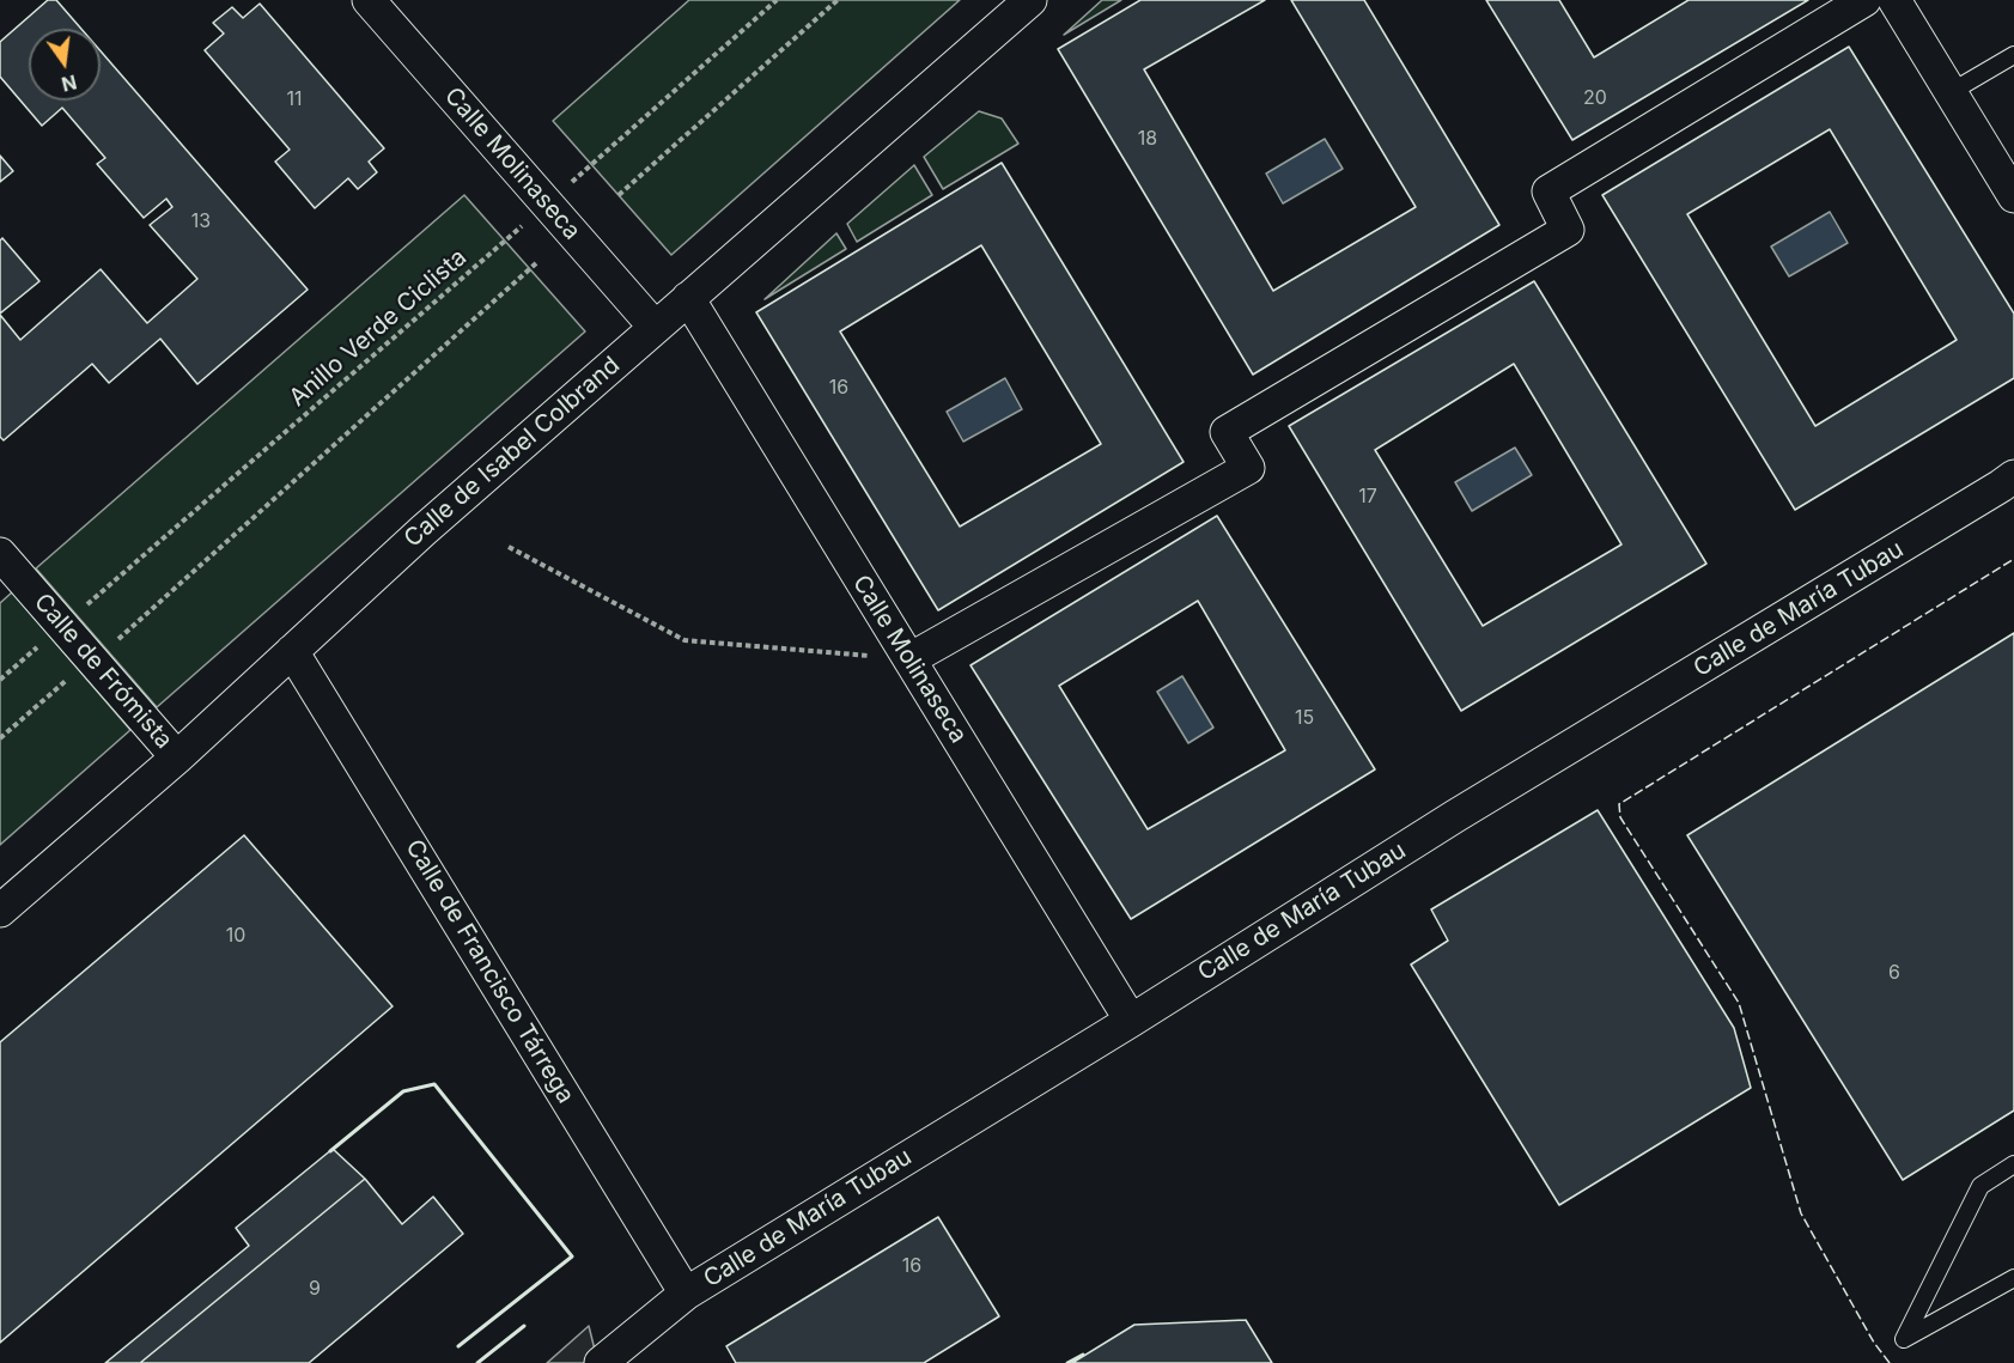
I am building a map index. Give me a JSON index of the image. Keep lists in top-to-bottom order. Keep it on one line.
{"streets":{"street":["Calle Molinaseca","Calle de Isabel Colbrand","Calle de María Tubau","Calle de Frómista","Calle de Francisco Tárrega"],"path":["Anillo Verde Ciclista"]},"crossings":[["Calle Molinaseca","Anillo Verde Ciclista"],["Calle Molinaseca","Calle de Isabel Colbrand"],["Calle Molinaseca","Calle de María Tubau"],["Anillo Verde Ciclista","Calle de Frómista"],["Calle de Isabel Colbrand","Calle de Frómista"],["Calle de Isabel Colbrand","Calle de Francisco Tárrega"],["Calle de María Tubau","Calle de Francisco Tárrega"]],"house_numbers":["20","11","18","13","16","17","15","10","6","16","9"],"north":"bottom"}
